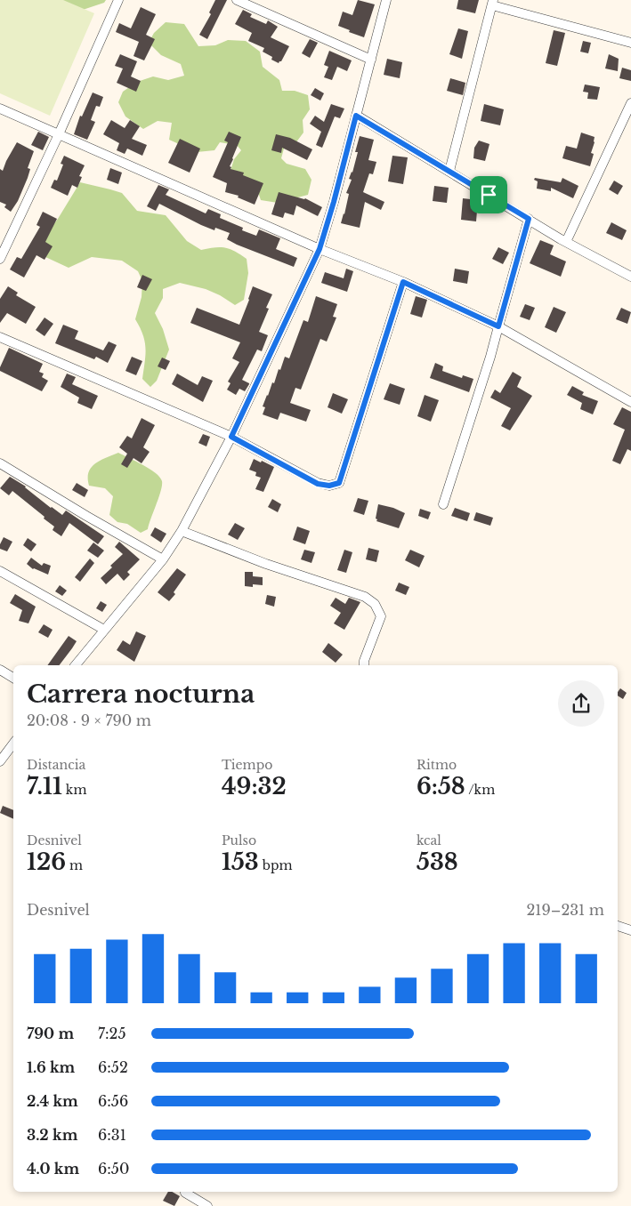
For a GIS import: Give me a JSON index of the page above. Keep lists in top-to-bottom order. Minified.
{"page":{"heading":["Carrera nocturna","20:08 · 9 × 790 m"],"stats":[["Distancia","7.11 km"],["Tiempo","49:32"],["Ritmo","6:58 /km"],["Desnivel","126 m"],["Pulso","153 bpm"],["kcal","538"]],"chart":["Desnivel","219–231 m"],"list":[{"name":"790 m","note":"7:25"},{"name":"1.6 km","note":"6:52"},{"name":"2.4 km","note":"6:56"},{"name":"3.2 km","note":"6:31"},{"name":"4.0 km","note":"6:50"}]}}
